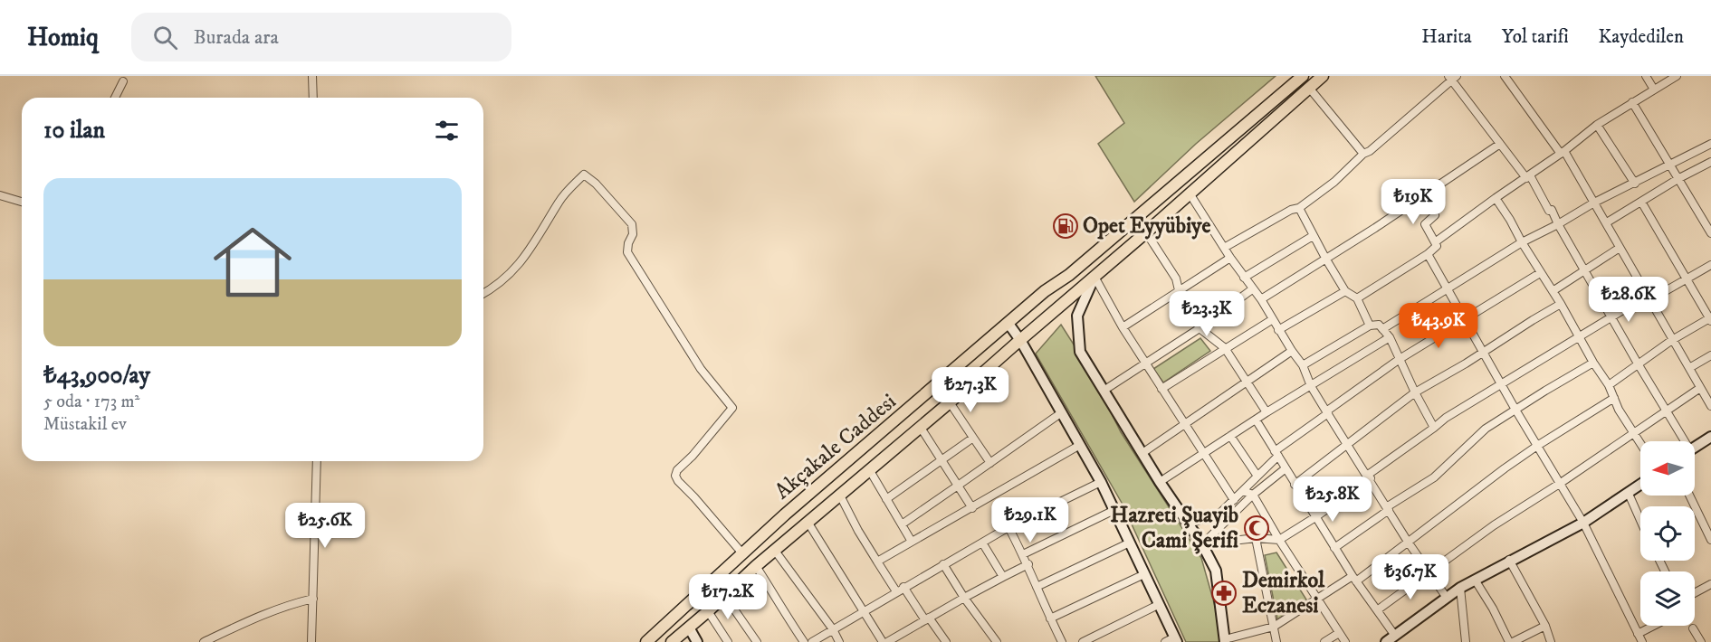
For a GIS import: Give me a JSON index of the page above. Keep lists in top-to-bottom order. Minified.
{"streets":{"main road":["Akçakale Caddesi"]},"places":{"fuel station":["Opet Eyyübiye"],"mosque":["Hazreti Şuayib Cami Şerifi"],"pharmacy":["Demirkol Eczanesi"]},"north":"left","page":{"header":"Homiq","search":"Burada ara","nav":["Harita","Yol tarifi","Kaydedilen"],"heading":"10 ilan","list":[{"name":"₺43,900/ay","note":"5 oda · 173 m² · Müstakil ev"}],"price":["₺19K","₺28.6K","₺23.3K","₺43.9K","₺27.3K","₺25.8K","₺29.1K","₺25.6K","₺36.7K","₺17.2K"]}}
